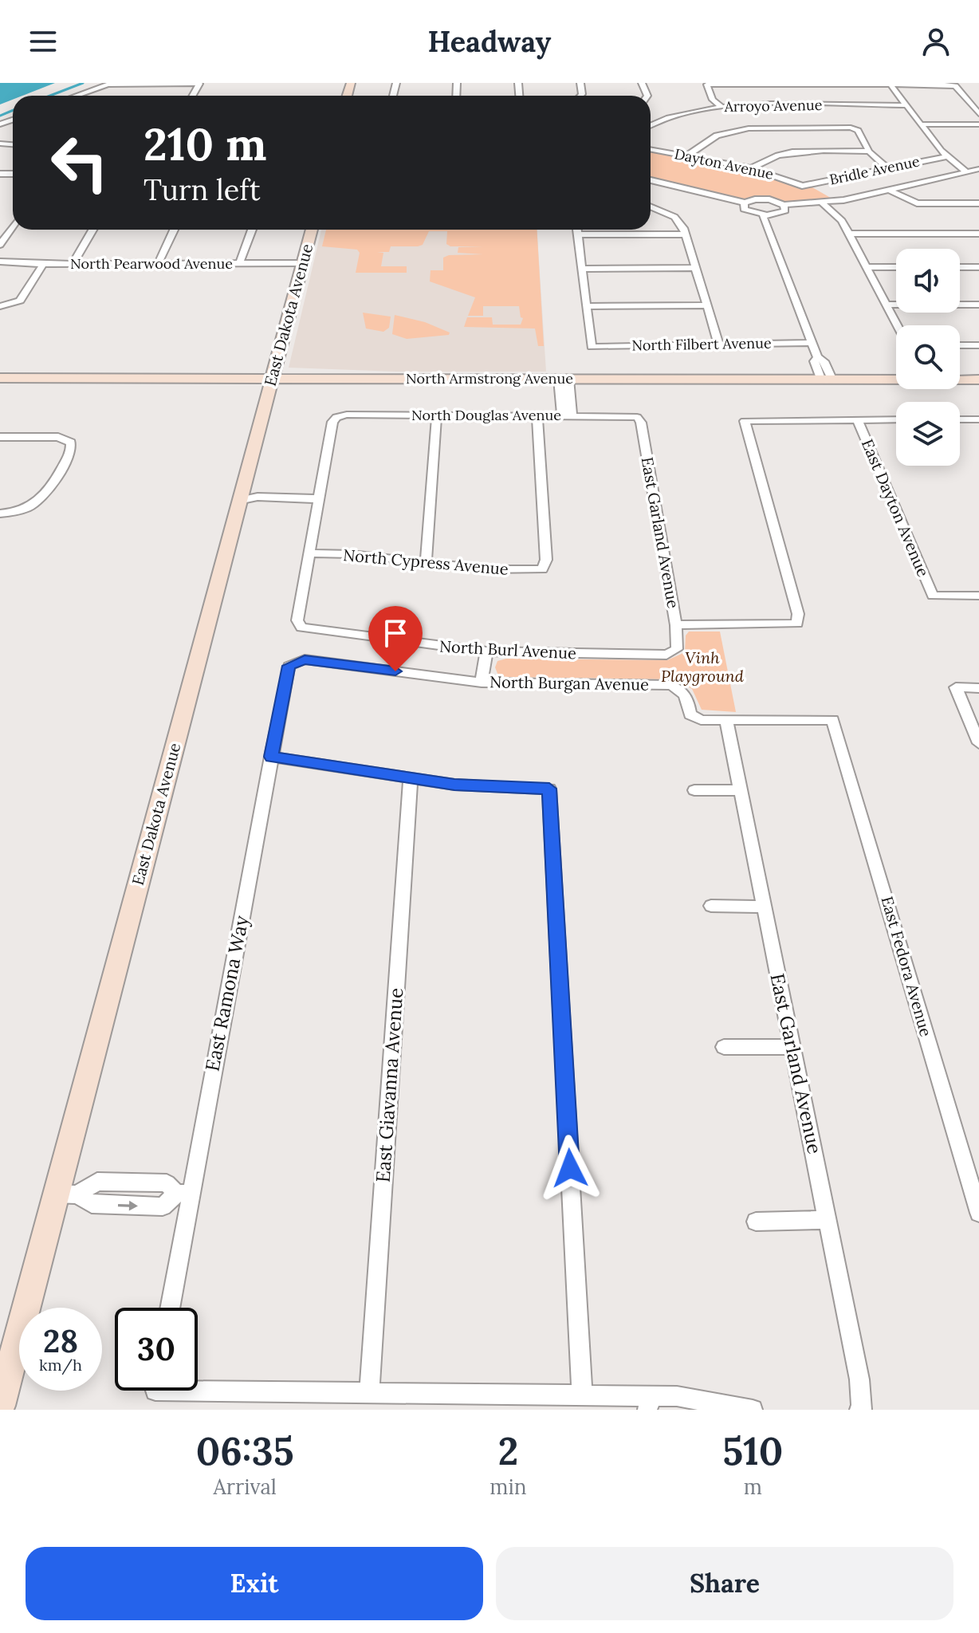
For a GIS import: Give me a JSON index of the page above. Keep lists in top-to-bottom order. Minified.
{"streets":{"street":["Arroyo Avenue","Dayton Avenue","Bridle Avenue","North Pearwood Avenue","East Dakota Avenue","North Filbert Avenue","North Armstrong Avenue","North Douglas Avenue","East Dayton Avenue","East Garland Avenue","North Cypress Avenue","North Burl Avenue","North Burgan Avenue","East Fedora Avenue","East Ramona Way","East Giavanna Avenue"]},"crossings":[["Dayton Avenue","Bridle Avenue"],["North Pearwood Avenue","East Dakota Avenue"],["East Dakota Avenue","North Armstrong Avenue"],["North Douglas Avenue","East Garland Avenue"],["North Douglas Avenue","North Cypress Avenue"],["East Garland Avenue","North Burl Avenue"],["East Garland Avenue","North Burgan Avenue"],["North Cypress Avenue","North Burl Avenue"],["North Burgan Avenue","East Fedora Avenue"],["North Burgan Avenue","East Ramona Way"]],"parks":["Vinh Playground"],"page":{"header":"Headway","turn":["210 m","Turn left"],"speed":"28 km/h","limit":"30","eta":["06:35","Arrival","2","min","510","m"],"buttons":["Exit","Share"]}}
